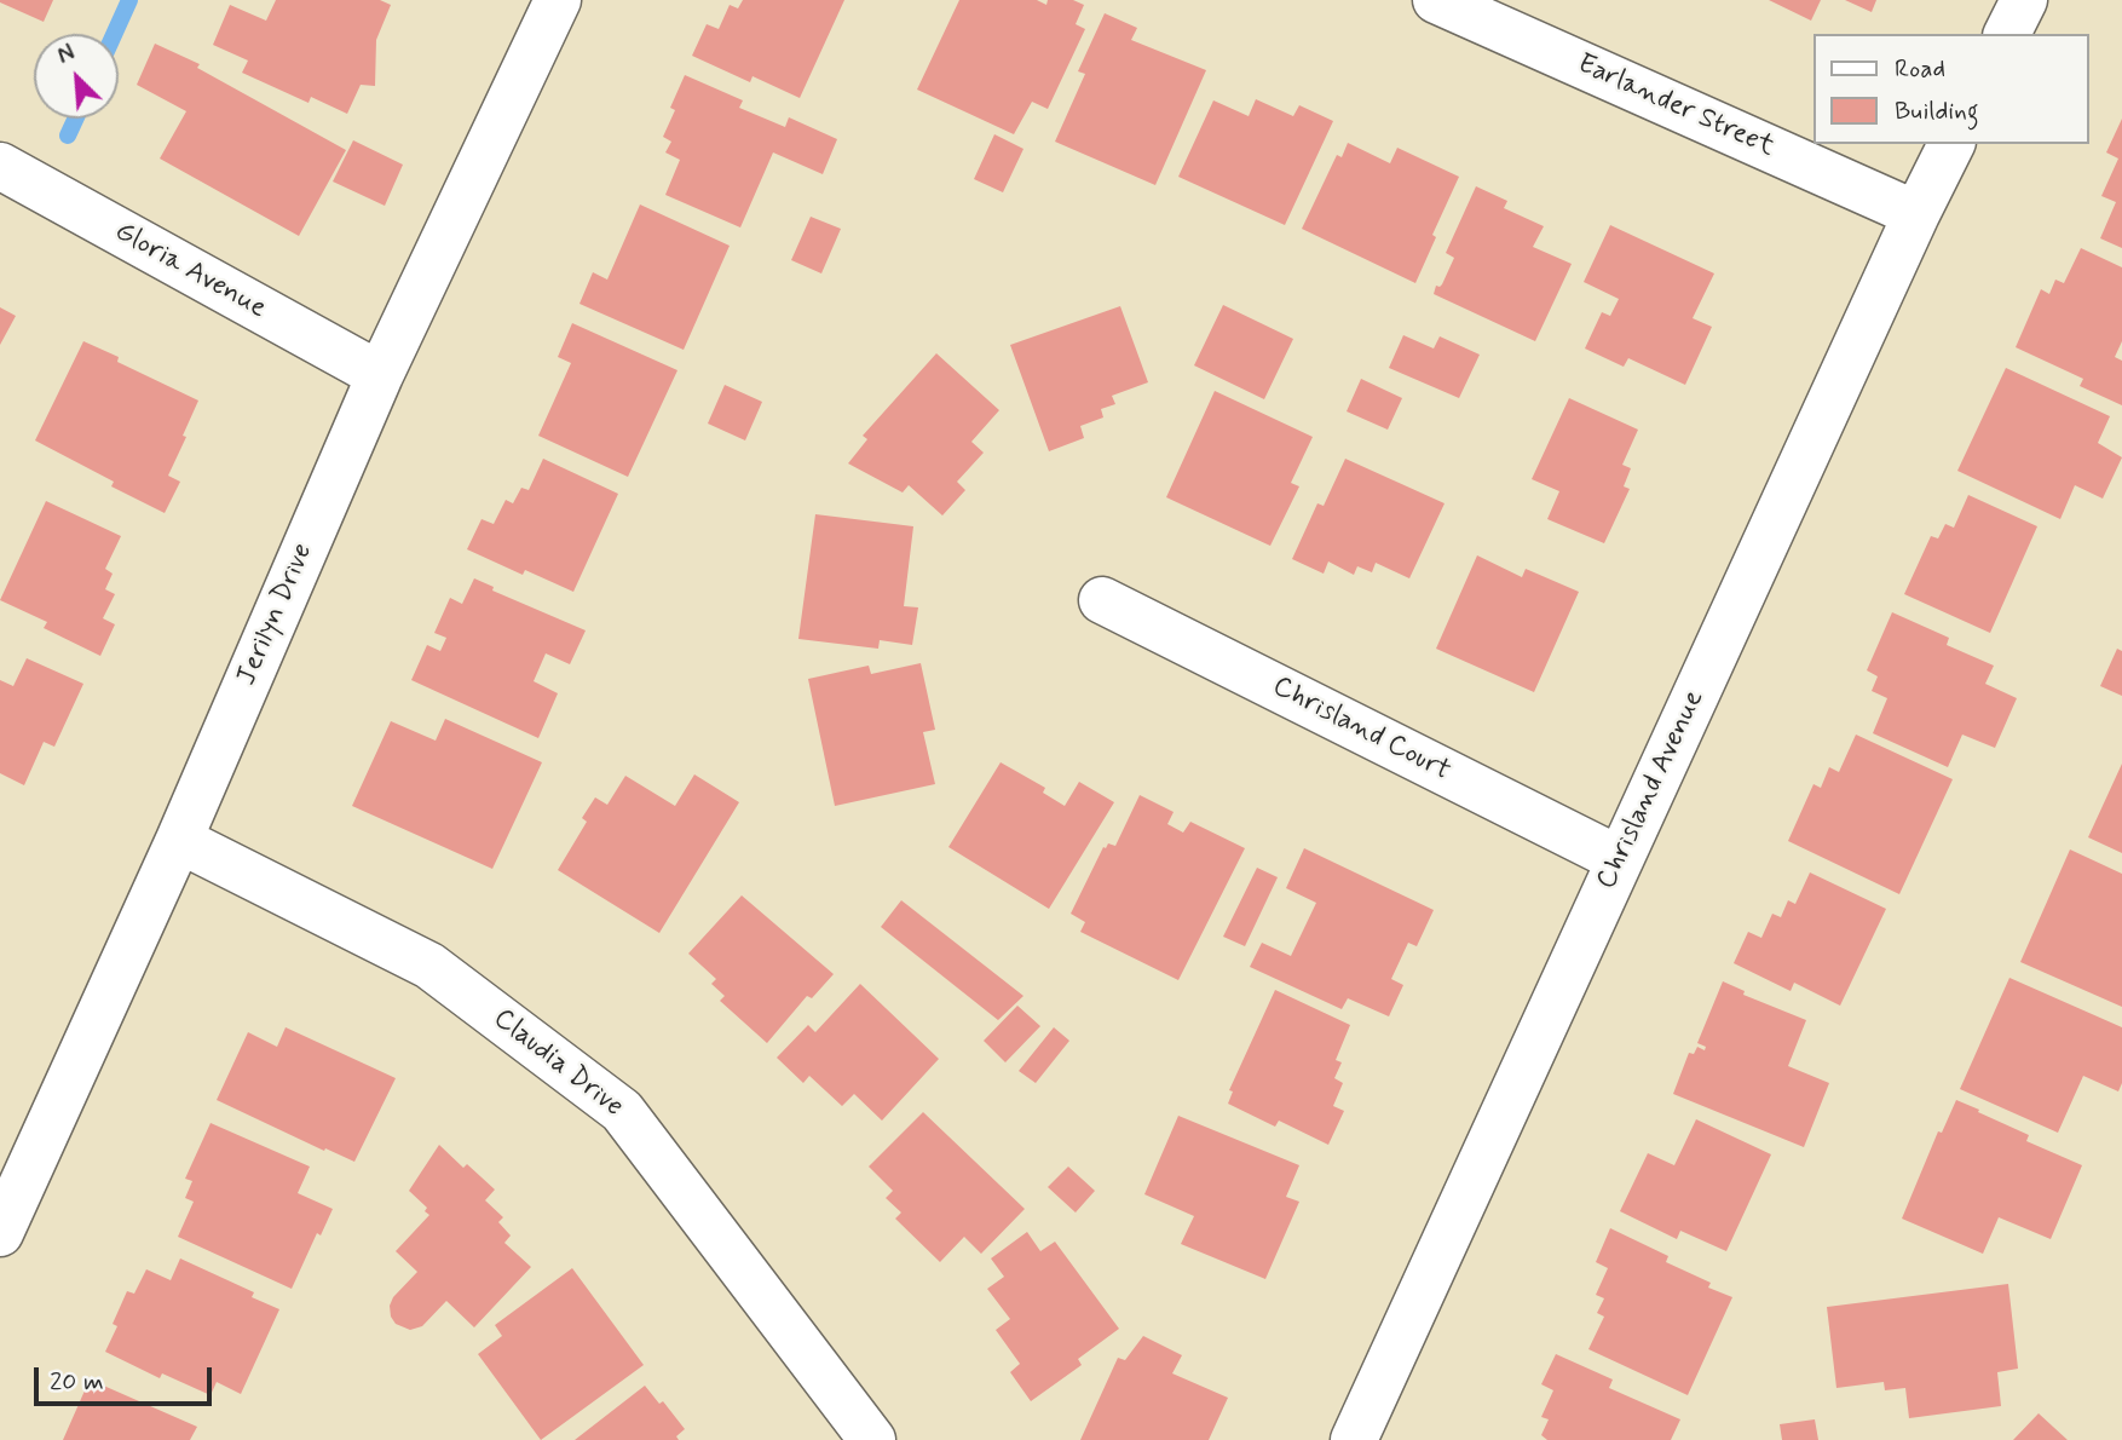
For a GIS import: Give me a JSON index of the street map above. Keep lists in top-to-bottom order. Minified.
{"streets":{"street":["Earlander Street","Gloria Avenue","Jerilyn Drive","Chrisland Court","Chrisland Avenue","Claudia Drive"]},"crossings":[["Earlander Street","Chrisland Avenue"],["Gloria Avenue","Jerilyn Drive"],["Jerilyn Drive","Claudia Drive"],["Chrisland Court","Chrisland Avenue"]],"legend":["Road","Building"],"scale_bar":"20 m","north":"top left"}
